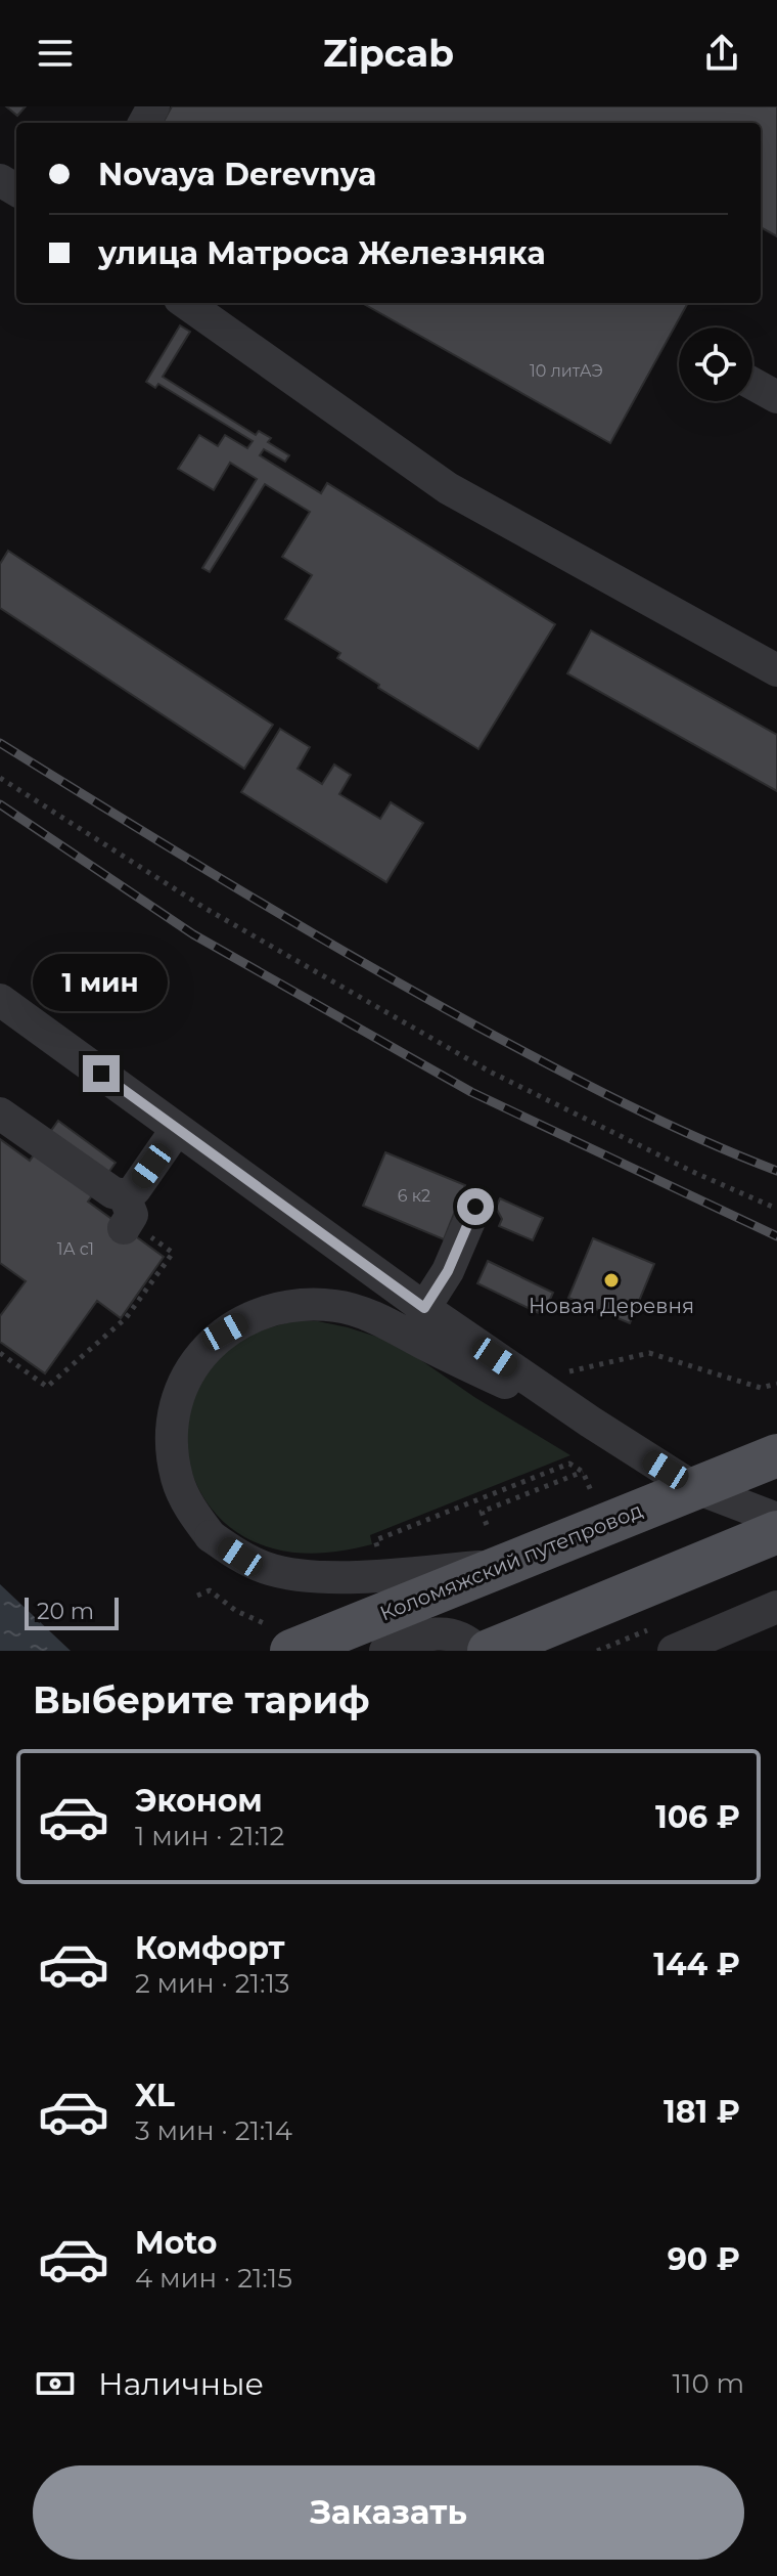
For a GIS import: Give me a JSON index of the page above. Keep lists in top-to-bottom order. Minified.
{"streets":{"main road":["Коломяжский путепровод"]},"places":["Новая Деревня"],"house_numbers":["10 литАЭ","6 к2","1А с1"],"scale_bar":"20 m","page":{"header":"Zipcab","banner":["Novaya Derevnya","улица Матроса Железняка"],"bubble":"1 мин","scale":"20 m","heading":"Выберите тариф","list":[{"name":"Эконом","note":"1 мин · 21:12","value":"106 ₽"},{"name":"Комфорт","note":"2 мин · 21:13","value":"144 ₽"},{"name":"XL","note":"3 мин · 21:14","value":"181 ₽"},{"name":"Moto","note":"4 мин · 21:15","value":"90 ₽"}],"pay":["Наличные","110 m"],"buttons":"Заказать"}}
